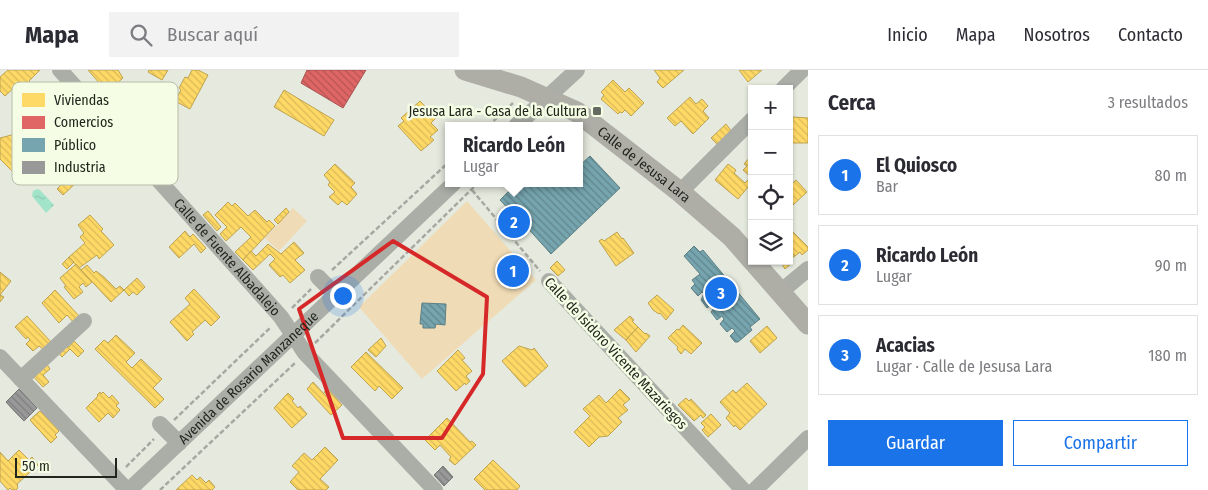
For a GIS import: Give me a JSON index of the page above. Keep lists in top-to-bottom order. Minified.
{"streets":{"main road":["Calle de Jesusa Lara"],"street":["Calle de Fuente Albadalejo","Calle de Isidoro Vicente Mazariegos","Avenida de Rosario Manzaneque"]},"crossings":[["Calle de Fuente Albadalejo","Avenida de Rosario Manzaneque"]],"places":{"transit":["Jesusa Lara - Casa de la Cultura"]},"legend":["Viviendas","Comercios","Público","Industria"],"scale_bar":"50 m","page":{"header":"Mapa","search":"Buscar aquí","nav":["Inicio","Mapa","Nosotros","Contacto"],"heading":["Cerca","3 resultados"],"map_buttons":["+","−"],"popup":["Ricardo León","Lugar"],"list":[{"mark":"1","name":"El Quiosco","note":"Bar","value":"80 m"},{"mark":"2","name":"Ricardo León","note":"Lugar","value":"90 m"},{"mark":"3","name":"Acacias","note":"Lugar · Calle de Jesusa Lara","value":"180 m"}],"pins":["2","1","3"],"buttons":["Guardar","Compartir"],"scale":"50 m"}}
